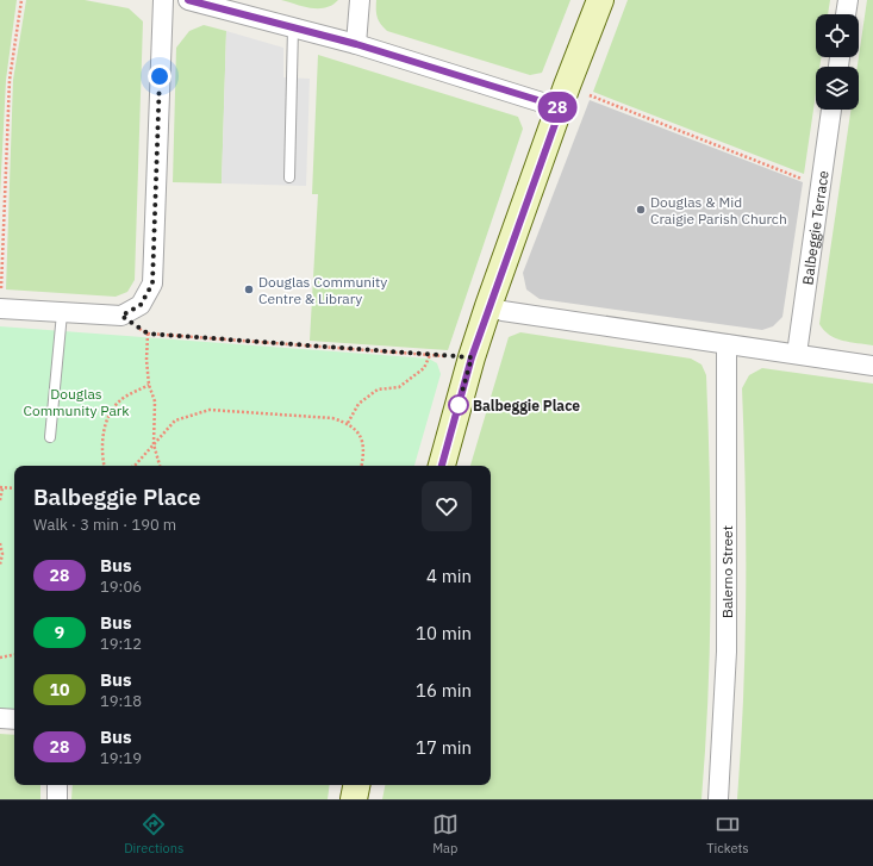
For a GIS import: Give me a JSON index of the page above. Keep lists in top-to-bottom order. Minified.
{"streets":{"street":["Balbeggie Terrace","Balerno Street"]},"parks":["Douglas Community Park"],"places":["Douglas & Mid Craigie Parish Church","Douglas Community Centre & Library","Balbeggie Place"],"lines":["bus line 28"],"page":{"on_map":"28","heading":["Balbeggie Place","Walk · 3 min · 190 m"],"list":[{"mark":"28","name":"Bus","note":"19:06","value":"4 min"},{"mark":"9","name":"Bus","note":"19:12","value":"10 min"},{"mark":"10","name":"Bus","note":"19:18","value":"16 min"},{"mark":"28","name":"Bus","note":"19:19","value":"17 min"}],"tabs":["Directions","Map","Tickets"]}}
